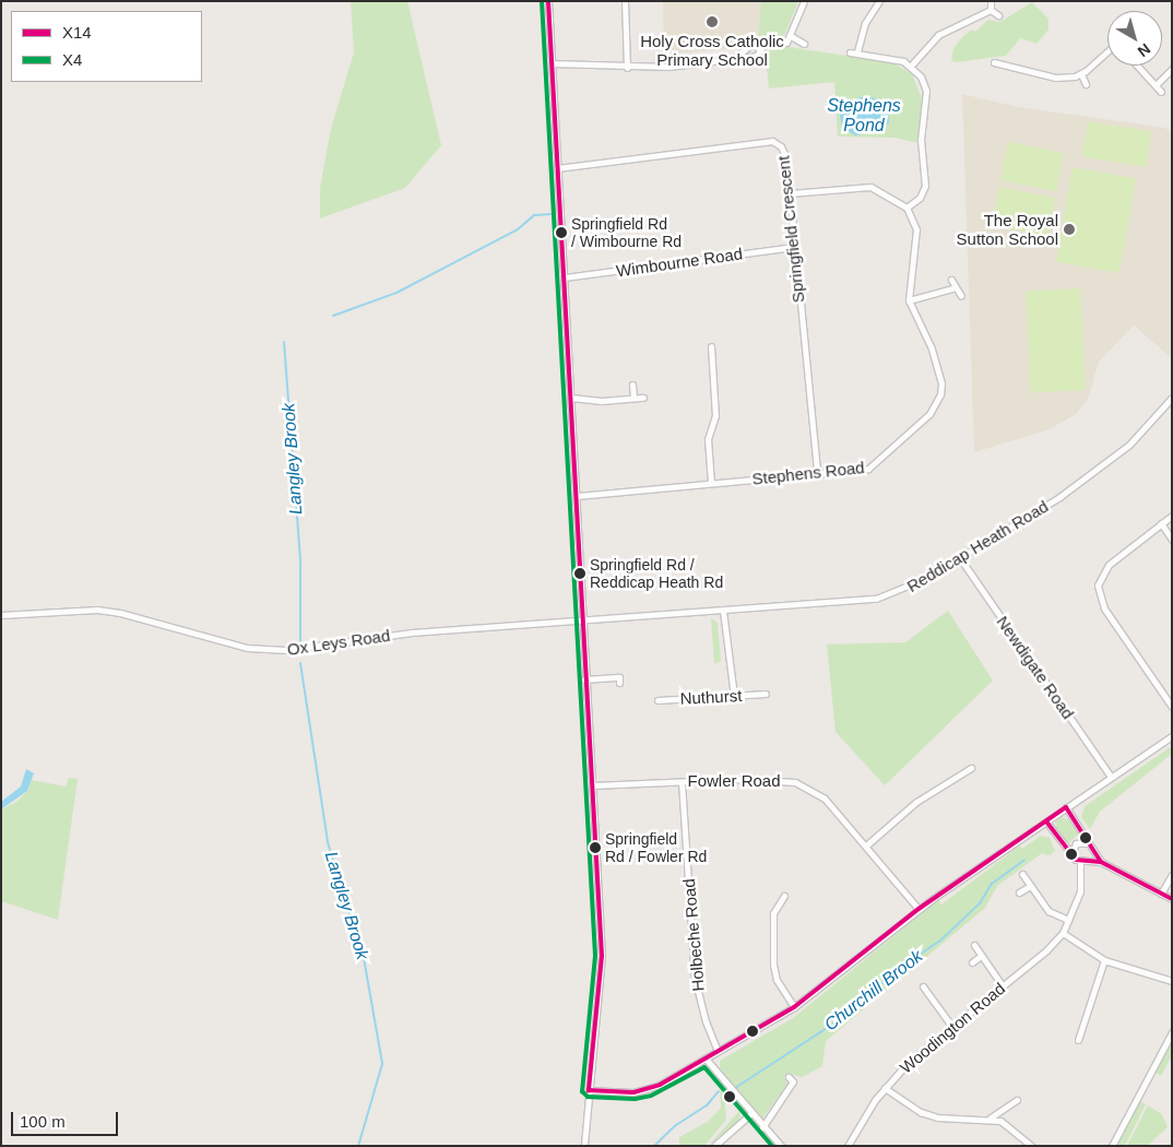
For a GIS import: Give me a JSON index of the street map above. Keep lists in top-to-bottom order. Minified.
{"streets":{"street":["Springfield Crescent","Wimbourne Road","Stephens Road","Reddicap Heath Road","Ox Leys Road","Newdigate Road","Nuthurst","Fowler Road","Holbeche Road","Woodington Road"]},"crossings":[["Springfield Crescent","Wimbourne Road"],["Springfield Crescent","Stephens Road"],["Reddicap Heath Road","Ox Leys Road"],["Reddicap Heath Road","Newdigate Road"],["Fowler Road","Holbeche Road"]],"water":["Stephens Pond","Langley Brook","Churchill Brook"],"places":["Holy Cross Catholic Primary School","The Royal Sutton School","Springfield Rd / Wimbourne Rd","Springfield Rd / Reddicap Heath Rd","Springfield Rd / Fowler Rd"],"lines":["transit line X14","transit line X4"],"legend":["X14","X4"],"scale_bar":"100 m","north":"bottom right"}
